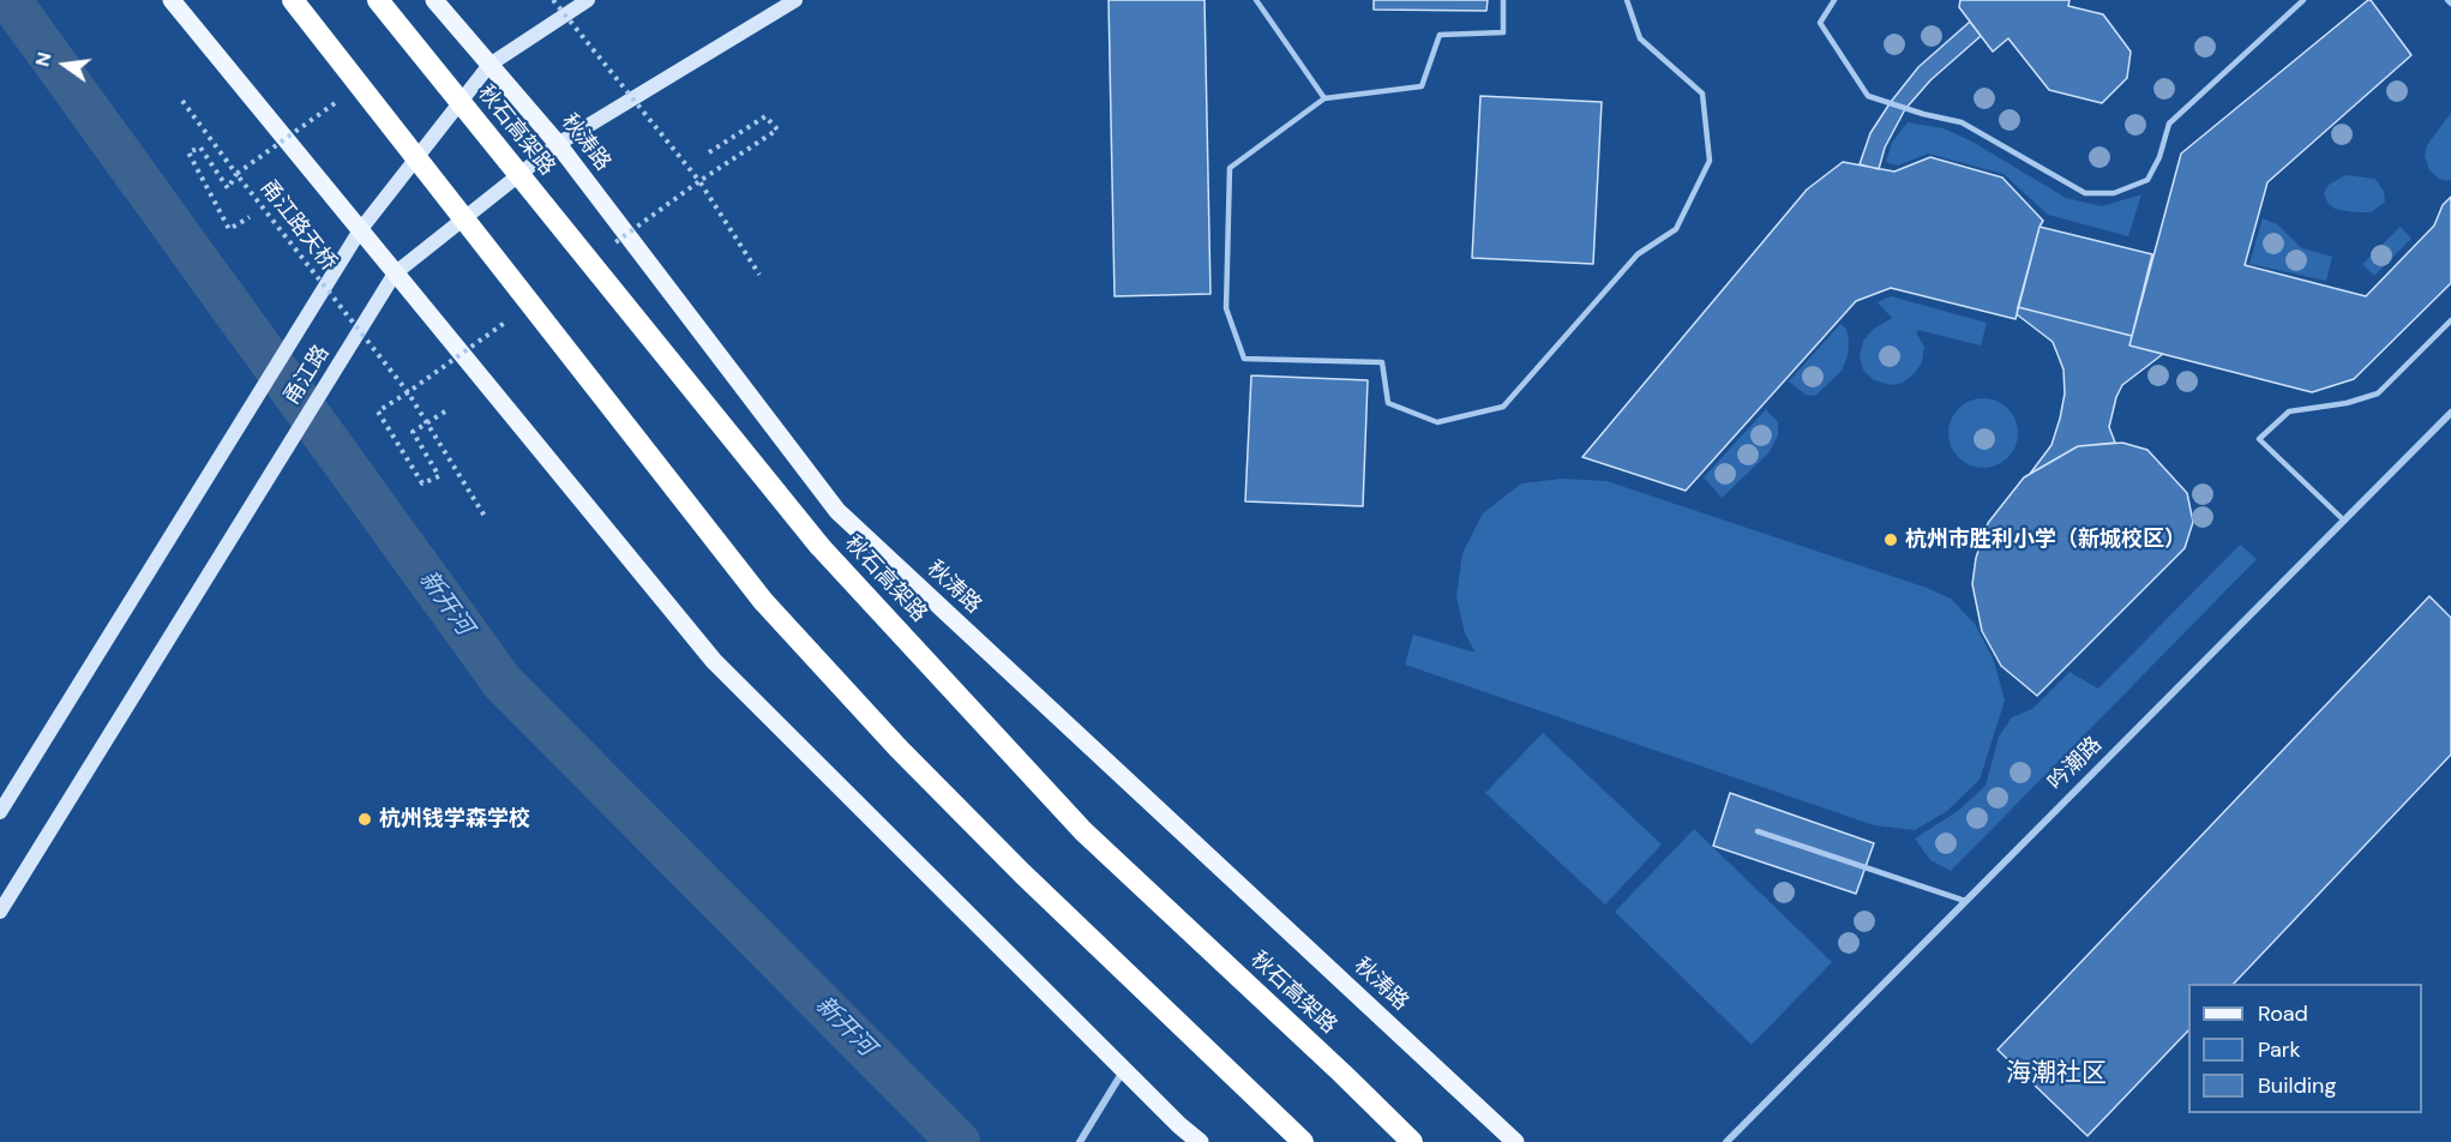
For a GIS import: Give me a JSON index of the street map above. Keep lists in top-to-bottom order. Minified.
{"streets":{"highway":["秋石高架路"],"main road":["秋涛路","甬江路"],"street":["吟潮路"],"path":["甬江路天桥"]},"crossings":[["秋涛路","甬江路"]],"districts":["海潮社区"],"water":["新开河"],"places":["杭州市胜利小学（新城校区）","杭州钱学森学校"],"legend":["Road","Park","Building"],"north":"left"}
